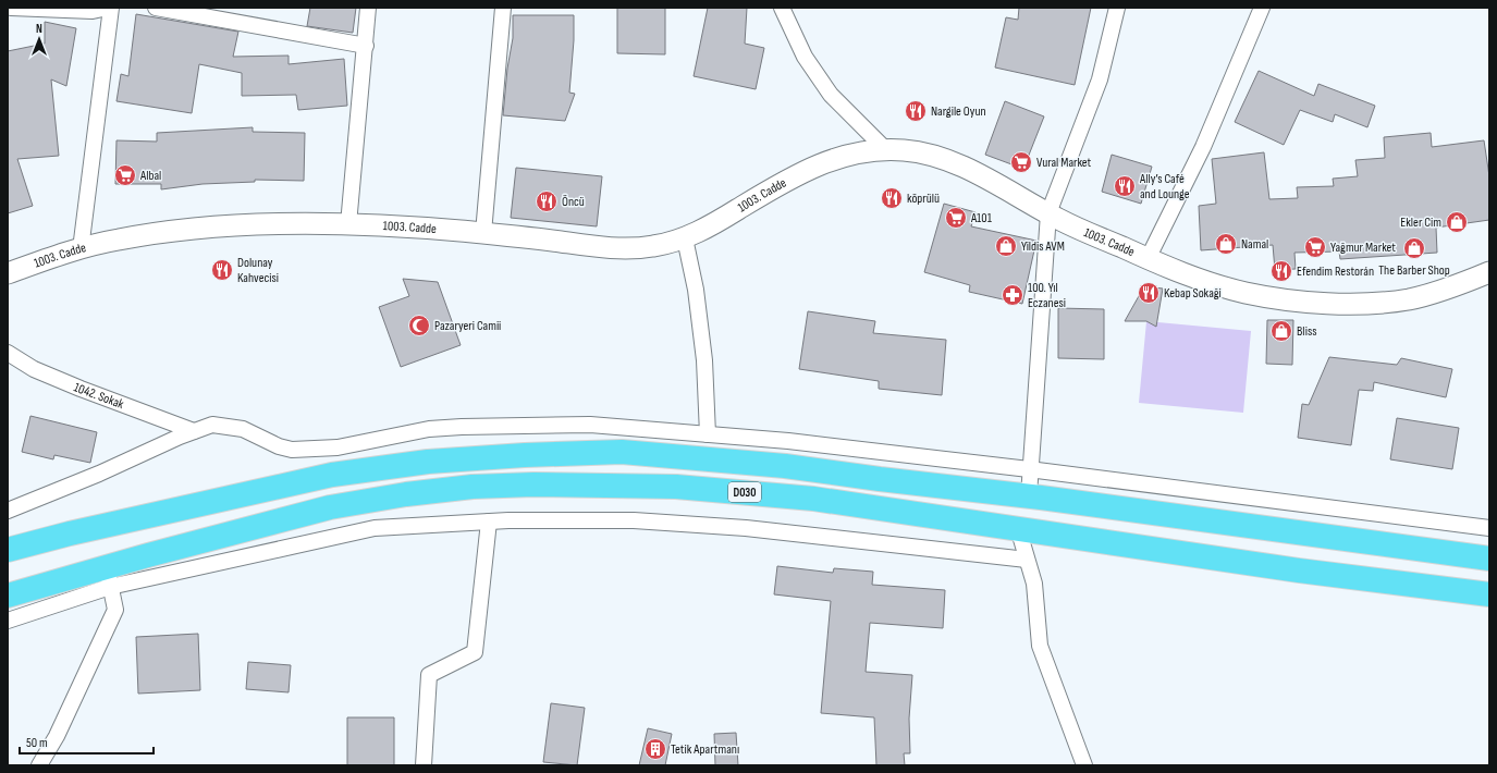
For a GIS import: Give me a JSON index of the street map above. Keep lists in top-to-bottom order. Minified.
{"streets":{"highway":["D030"],"main road":["1003. Cadde"],"street":["1042. Sokak"]},"places":{"restaurant":["Nargile Oyun","Ally’s Café and Lounge","köprülü","Öncü","Dolunay Kahvecisi","Efendim Restorán","Kebap Sokaği"],"supermarket":["Vural Market","Albal","A101","Yağmur Market"],"shop":["Ekler Cim","Namal","Yildis AVM","The Barber Shop","Bliss"],"pharmacy":["100. Yıl Eczanesi"],"mosque":["Pazaryeri Camii"],"building":["Tetik Apartmanı"]},"scale_bar":"50 m","north":"top"}
